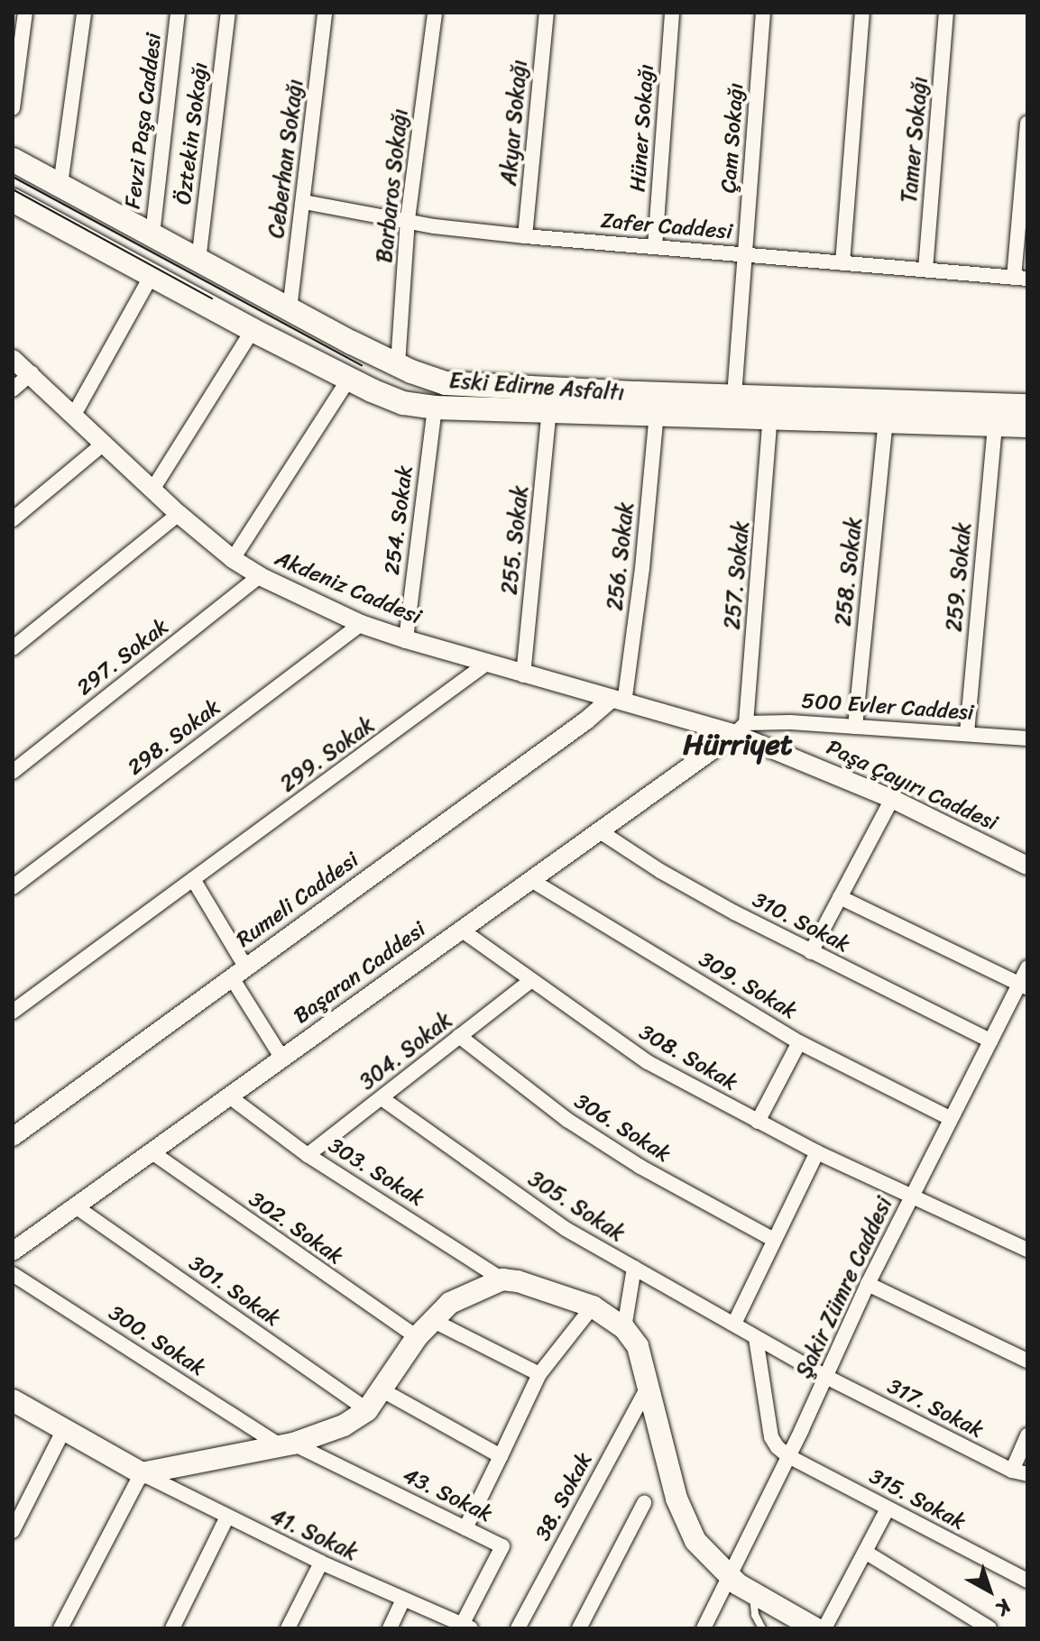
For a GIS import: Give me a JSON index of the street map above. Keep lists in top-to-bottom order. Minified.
{"streets":{"main road":["Eski Edirne Asfaltı"],"street":["Fevzi Paşa Caddesi","Akyar Sokağı","Hüner Sokağı","Öztekin Sokağı","Çam Sokağı","Tamer Sokağı","Ceberhan Sokağı","Barbaros Sokağı","Zafer Caddesi","254. Sokak","255. Sokak","256. Sokak","258. Sokak","257. Sokak","259. Sokak","Akdeniz Caddesi","297. Sokak","500 Evler Caddesi","298. Sokak","299. Sokak","Paşa Çayırı Caddesi","Rumeli Caddesi","310. Sokak","Başaran Caddesi","309. Sokak","304. Sokak","308. Sokak","306. Sokak","303. Sokak","305. Sokak","302. Sokak","Şakir Zümre Caddesi","301. Sokak","300. Sokak","317. Sokak","43. Sokak","38. Sokak","315. Sokak","41. Sokak"]},"crossings":[["Fevzi Paşa Caddesi","Eski Edirne Asfaltı"],["Akyar Sokağı","Zafer Caddesi"],["Hüner Sokağı","Zafer Caddesi"],["Öztekin Sokağı","Eski Edirne Asfaltı"],["Çam Sokağı","Zafer Caddesi"],["Çam Sokağı","Eski Edirne Asfaltı"],["Çam Sokağı","257. Sokak"],["Tamer Sokağı","Zafer Caddesi"],["Ceberhan Sokağı","Zafer Caddesi"],["Ceberhan Sokağı","Eski Edirne Asfaltı"],["Barbaros Sokağı","Zafer Caddesi"],["Barbaros Sokağı","Eski Edirne Asfaltı"],["Eski Edirne Asfaltı","254. Sokak"],["Eski Edirne Asfaltı","255. Sokak"],["Eski Edirne Asfaltı","256. Sokak"],["Eski Edirne Asfaltı","258. Sokak"],["Eski Edirne Asfaltı","257. Sokak"],["Eski Edirne Asfaltı","259. Sokak"],["254. Sokak","Akdeniz Caddesi"],["255. Sokak","Akdeniz Caddesi"],["256. Sokak","Akdeniz Caddesi"],["256. Sokak","Rumeli Caddesi"],["258. Sokak","500 Evler Caddesi"],["257. Sokak","Akdeniz Caddesi"],["257. Sokak","500 Evler Caddesi"],["257. Sokak","Paşa Çayırı Caddesi"],["257. Sokak","Başaran Caddesi"],["259. Sokak","500 Evler Caddesi"],["Akdeniz Caddesi","297. Sokak"],["Akdeniz Caddesi","500 Evler Caddesi"],["Akdeniz Caddesi","298. Sokak"],["Akdeniz Caddesi","299. Sokak"],["Akdeniz Caddesi","Paşa Çayırı Caddesi"],["Akdeniz Caddesi","Rumeli Caddesi"],["Akdeniz Caddesi","Başaran Caddesi"],["500 Evler Caddesi","Paşa Çayırı Caddesi"],["500 Evler Caddesi","Başaran Caddesi"],["Paşa Çayırı Caddesi","Başaran Caddesi"],["310. Sokak","Başaran Caddesi"],["310. Sokak","Şakir Zümre Caddesi"],["Başaran Caddesi","309. Sokak"],["Başaran Caddesi","308. Sokak"],["Başaran Caddesi","303. Sokak"],["Başaran Caddesi","302. Sokak"],["Başaran Caddesi","301. Sokak"],["309. Sokak","Şakir Zümre Caddesi"],["304. Sokak","308. Sokak"],["304. Sokak","306. Sokak"],["304. Sokak","303. Sokak"],["304. Sokak","305. Sokak"],["308. Sokak","Şakir Zümre Caddesi"],["305. Sokak","Şakir Zümre Caddesi"],["305. Sokak","317. Sokak"],["Şakir Zümre Caddesi","317. Sokak"],["Şakir Zümre Caddesi","315. Sokak"],["300. Sokak","43. Sokak"],["43. Sokak","41. Sokak"]],"districts":["Hürriyet"],"north":"bottom right"}
